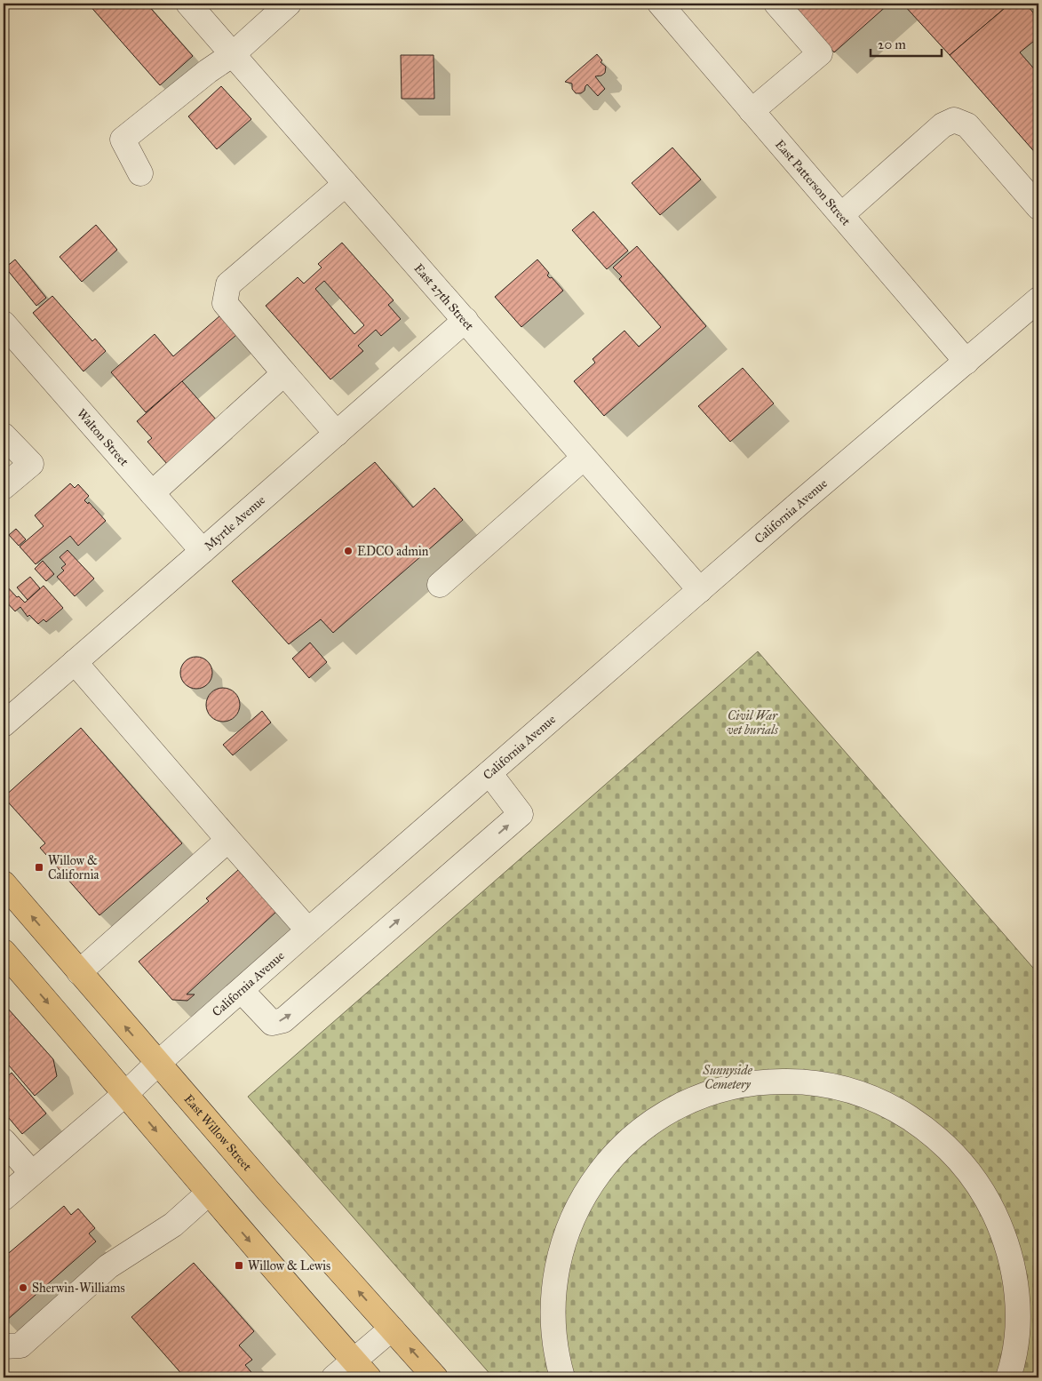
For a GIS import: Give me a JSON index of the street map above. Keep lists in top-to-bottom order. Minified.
{"streets":{"main road":["East Willow Street"],"street":["East Patterson Street","East 27th Street","Walton Street","California Avenue","Myrtle Avenue"]},"crossings":[["East Patterson Street","California Avenue"],["East 27th Street","California Avenue"],["East 27th Street","Myrtle Avenue"],["Walton Street","Myrtle Avenue"],["California Avenue","East Willow Street"]],"parks":["Civil War vet burials","Sunnyside Cemetery"],"places":{"other":["EDCO admin","Sherwin-Williams"],"transit":["Willow & California","Willow & Lewis"]},"scale_bar":"20 m"}
